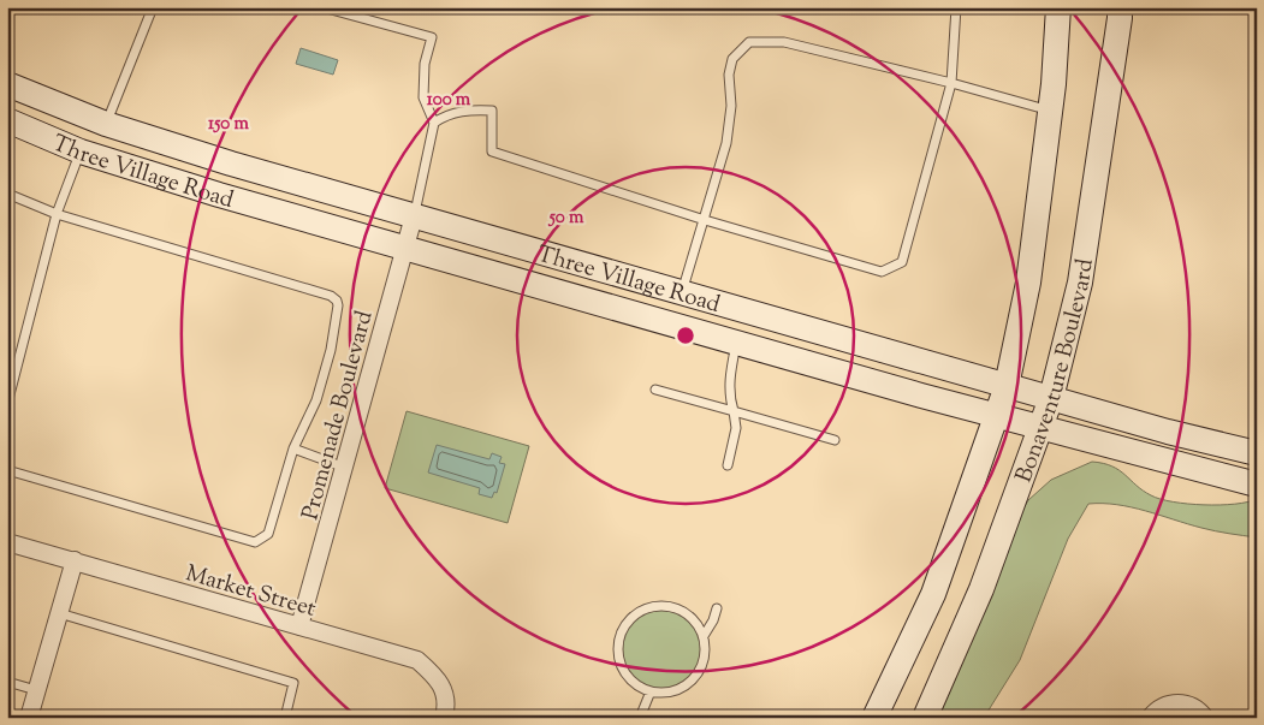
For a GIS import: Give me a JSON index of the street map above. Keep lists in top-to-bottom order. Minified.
{"streets":{"street":["Three Village Road","Bonaventure Boulevard","Promenade Boulevard","Market Street"]},"crossings":[["Three Village Road","Bonaventure Boulevard"],["Three Village Road","Promenade Boulevard"],["Promenade Boulevard","Market Street"]],"rings":["100 m","150 m","50 m"]}
